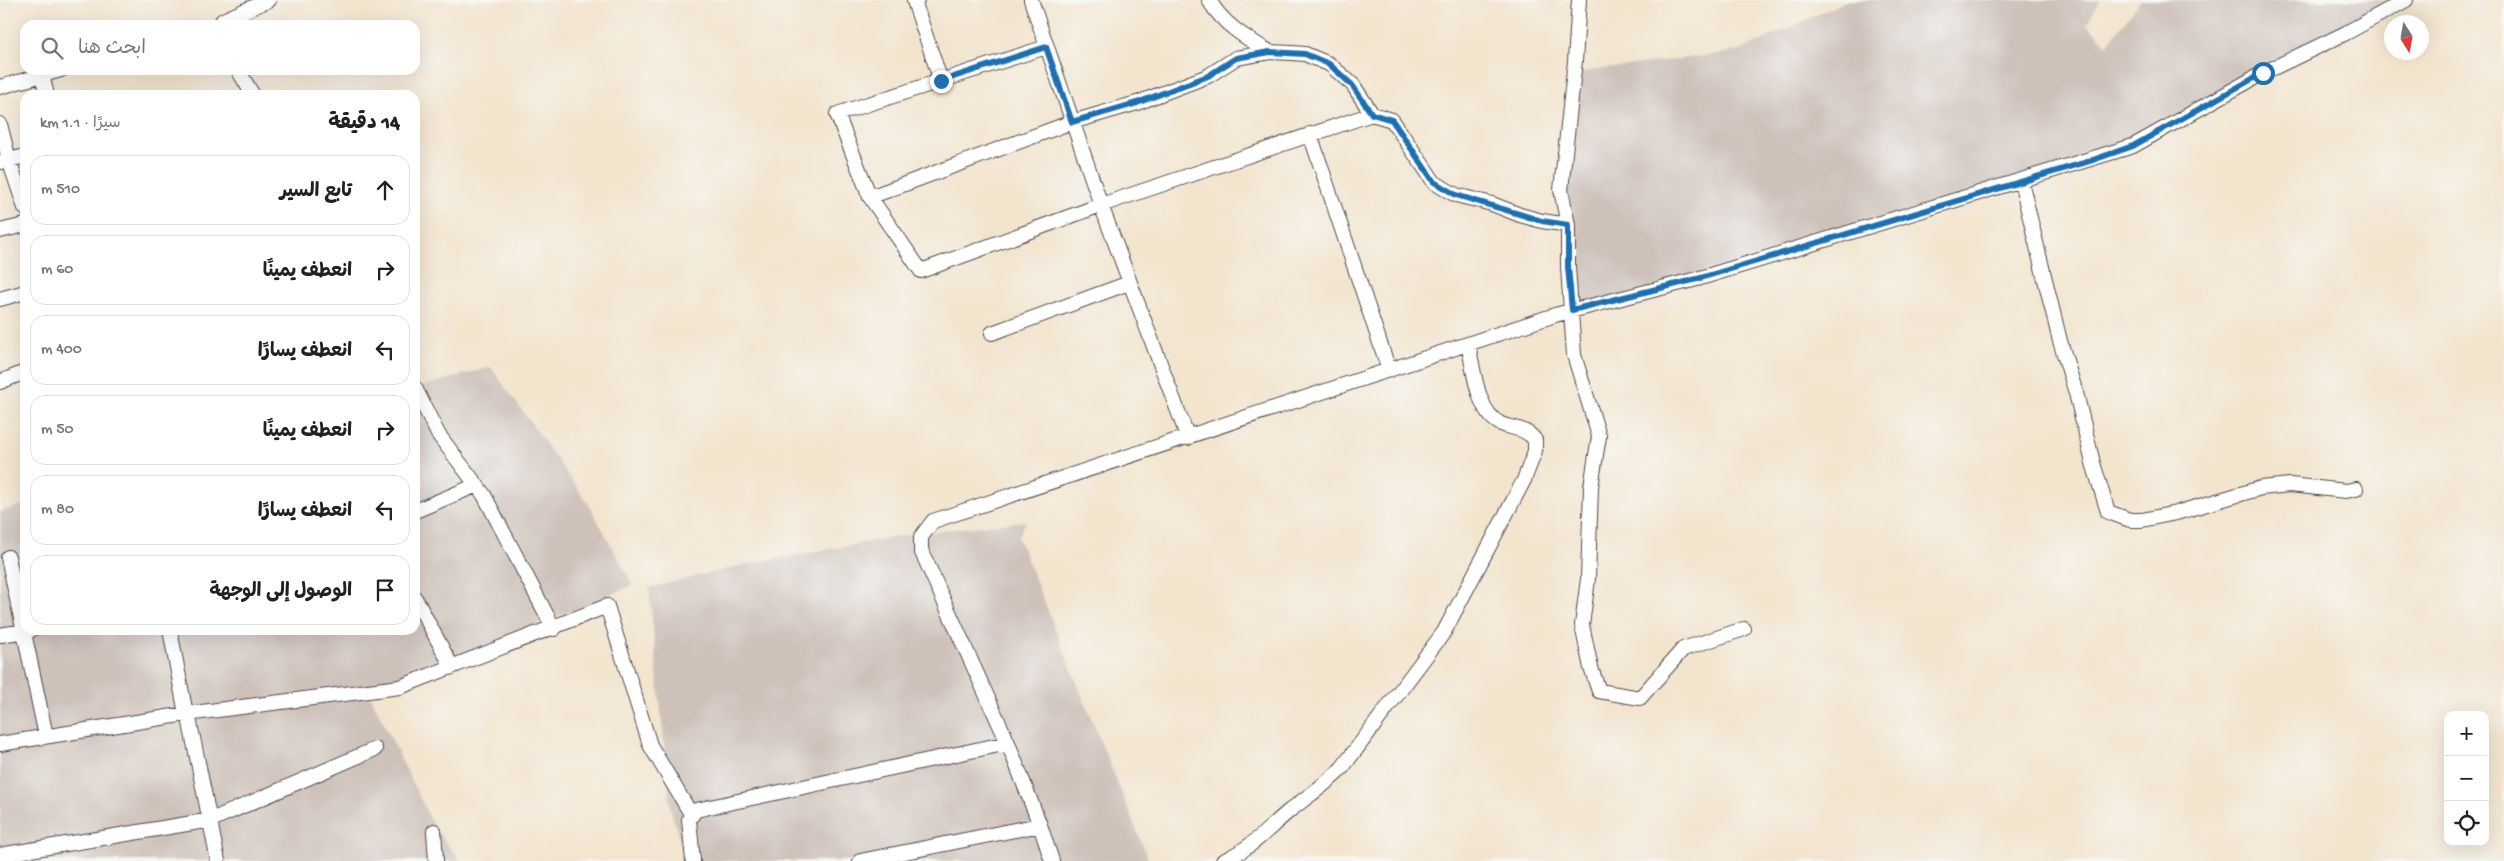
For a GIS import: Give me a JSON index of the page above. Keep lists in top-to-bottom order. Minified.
{"north":"bottom","page":{"search":"ابحث هنا","heading":["14 دقيقة","سيرًا · 1.1 km"],"list":[["تابع السير","510 m"],["انعطف يمينًا","60 m"],["انعطف يسارًا","400 m"],["انعطف يمينًا","50 m"],["انعطف يسارًا","80 m"],"الوصول إلى الوجهة"],"map_buttons":["+","−"]}}
